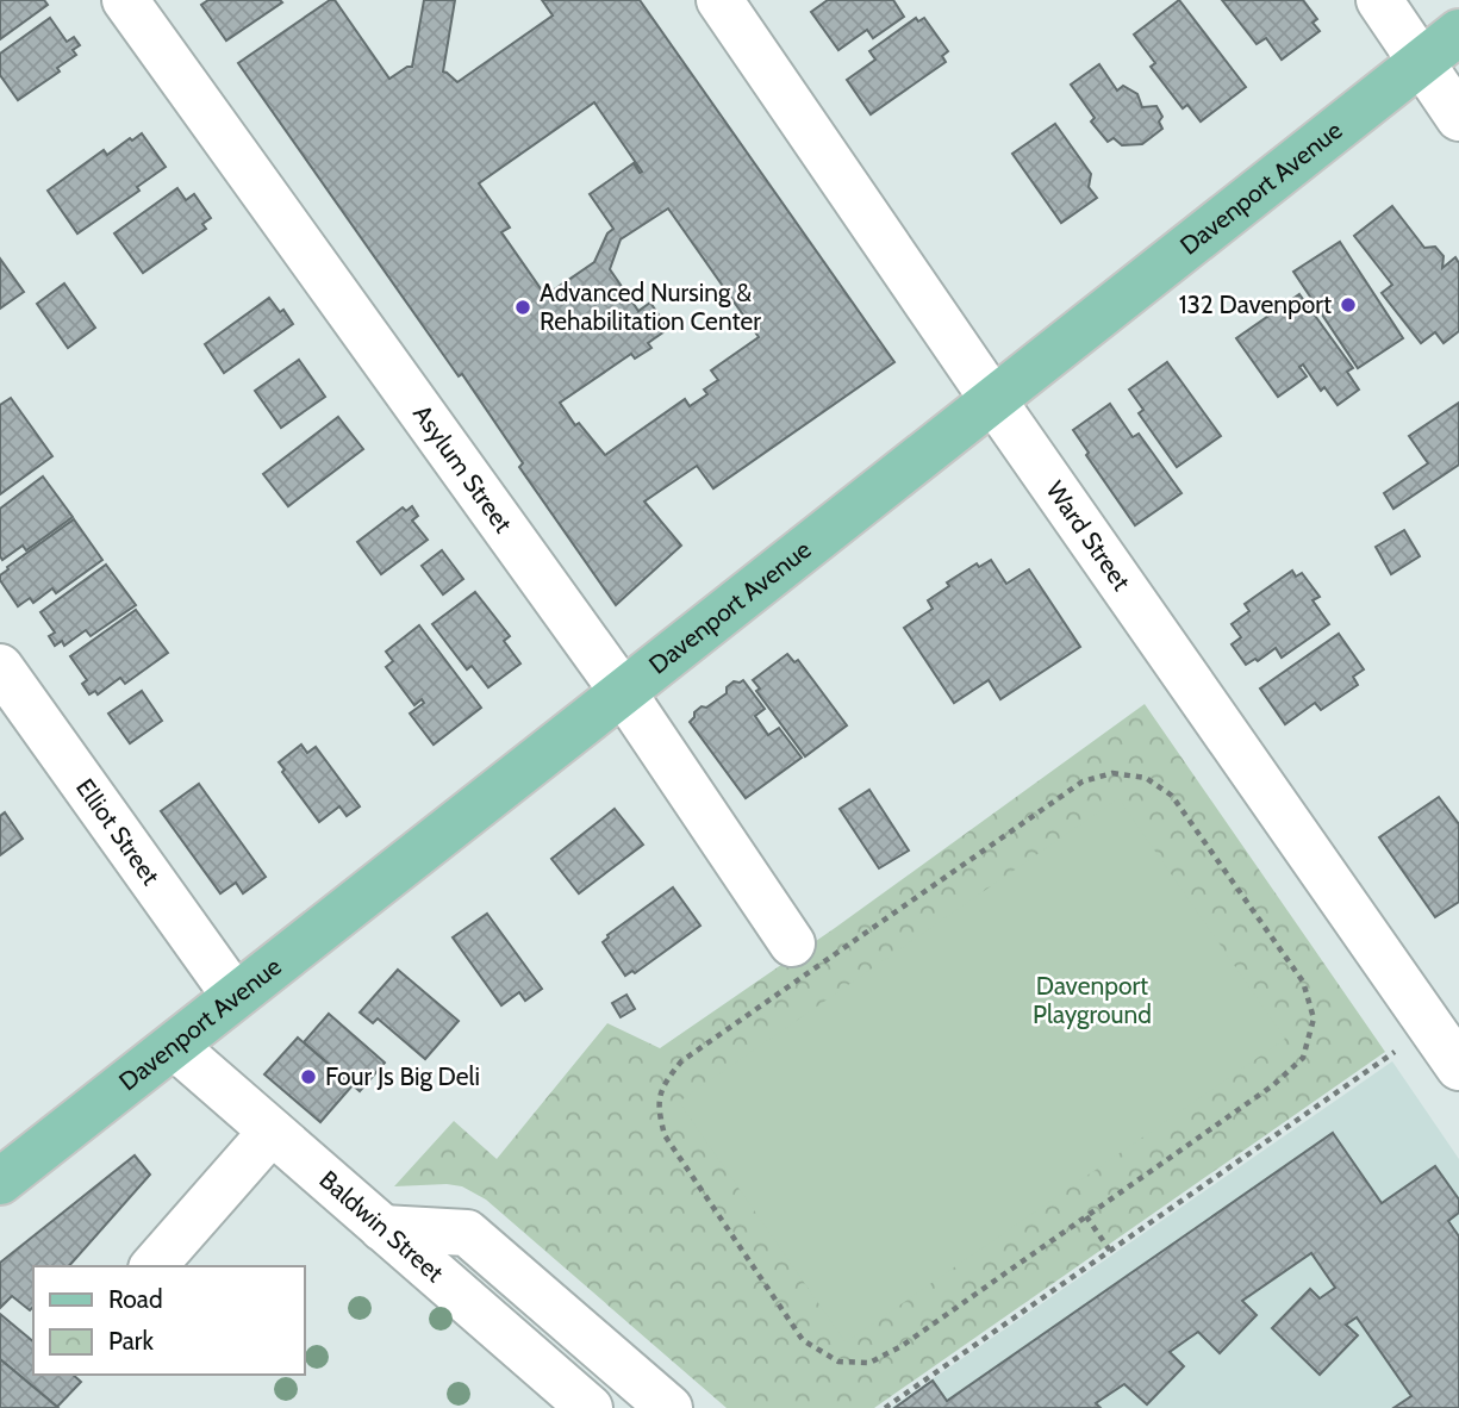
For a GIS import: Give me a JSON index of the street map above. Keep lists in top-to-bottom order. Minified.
{"streets":{"main road":["Davenport Avenue"],"street":["Asylum Street","Ward Street","Elliot Street","Baldwin Street"]},"crossings":[["Davenport Avenue","Asylum Street"],["Davenport Avenue","Ward Street"],["Davenport Avenue","Elliot Street"],["Davenport Avenue","Baldwin Street"]],"parks":["Davenport Playground"],"places":["132 Davenport","Advanced Nursing & Rehabilitation Center","Four Js Big Deli"],"legend":["Road","Park"]}
